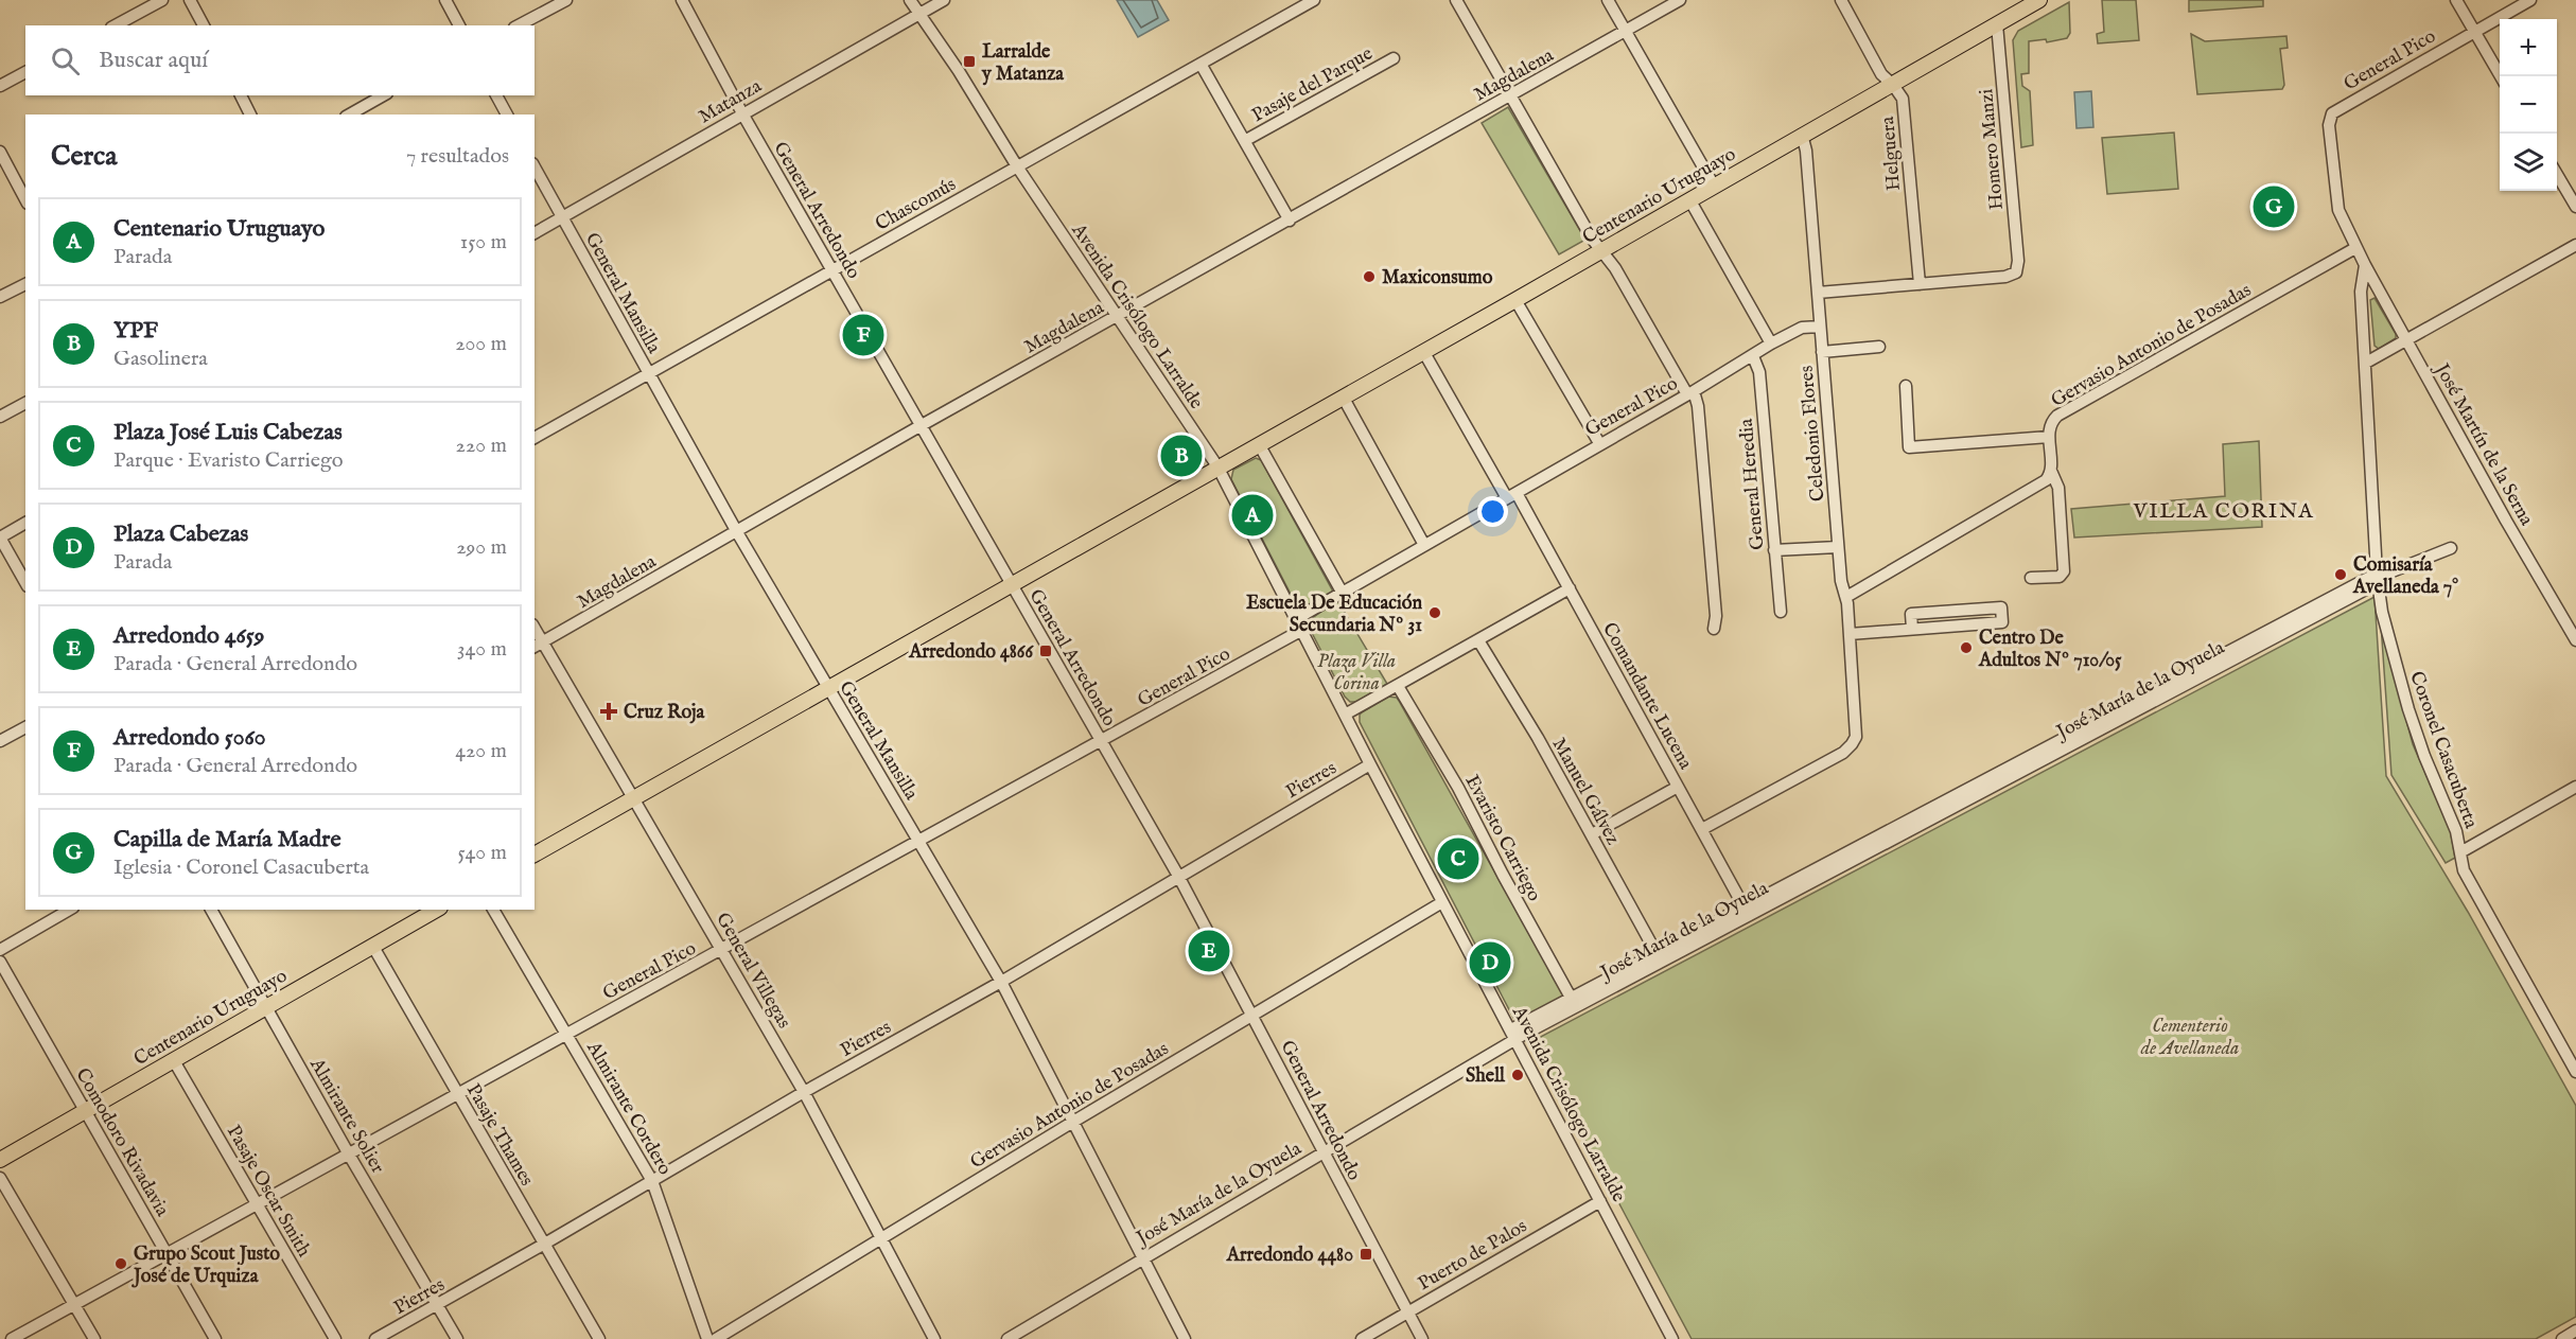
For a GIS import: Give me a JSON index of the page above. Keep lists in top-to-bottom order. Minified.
{"streets":{"main road":["Centenario Uruguayo"],"street":["General Pico","Magdalena","Pasaje del Parque","Matanza","Homero Manzi","Helguera","Chascomús","General Arredondo","General Mansilla","Avenida Crisólogo Larralde","Gervasio Antonio de Posadas","Celedonio Flores","José Martín de la Serna","General Heredia","José María de la Oyuela","Comandante Lucena","Coronel Casacuberta","Pierres","Manuel Gálvez","Evaristo Carriego","General Villegas","Almirante Cordero","Almirante Solier","Pasaje Thames","Comodoro Rivadavia","Pasaje Oscar Smith","Puerto de Palos"]},"crossings":[["General Pico","General Arredondo"],["General Pico","General Mansilla"],["General Pico","Avenida Crisólogo Larralde"],["General Pico","Gervasio Antonio de Posadas"],["General Pico","Celedonio Flores"],["General Pico","General Heredia"],["General Pico","Comandante Lucena"],["General Pico","General Villegas"],["General Pico","Almirante Cordero"],["General Pico","Almirante Solier"],["General Pico","Pasaje Thames"],["General Pico","Comodoro Rivadavia"],["General Pico","Pasaje Oscar Smith"],["Magdalena","General Arredondo"],["Magdalena","General Mansilla"],["Magdalena","Avenida Crisólogo Larralde"],["Magdalena","General Villegas"],["Matanza","General Arredondo"],["Matanza","General Mansilla"],["Matanza","Avenida Crisólogo Larralde"],["Homero Manzi","Helguera"],["Homero Manzi","Centenario Uruguayo"],["Helguera","Centenario Uruguayo"],["Centenario Uruguayo","General Arredondo"],["Centenario Uruguayo","General Mansilla"],["Centenario Uruguayo","Avenida Crisólogo Larralde"],["Centenario Uruguayo","Celedonio Flores"],["Centenario Uruguayo","Comandante Lucena"],["Centenario Uruguayo","General Villegas"],["Centenario Uruguayo","Almirante Solier"],["Centenario Uruguayo","Pasaje Thames"],["Centenario Uruguayo","Comodoro Rivadavia"],["Centenario Uruguayo","Pasaje Oscar Smith"],["Chascomús","General Arredondo"],["Chascomús","General Mansilla"],["Chascomús","Avenida Crisólogo Larralde"],["General Arredondo","Gervasio Antonio de Posadas"],["General Arredondo","José María de la Oyuela"],["General Arredondo","Pierres"],["General Arredondo","Puerto de Palos"],["General Mansilla","Gervasio Antonio de Posadas"],["General Mansilla","José María de la Oyuela"],["General Mansilla","Pierres"],["Avenida Crisólogo Larralde","Gervasio Antonio de Posadas"],["Avenida Crisólogo Larralde","José María de la Oyuela"],["Avenida Crisólogo Larralde","Pierres"],["Avenida Crisólogo Larralde","Puerto de Palos"],["Gervasio Antonio de Posadas","General Villegas"],["Celedonio Flores","Comandante Lucena"],["José Martín de la Serna","Coronel Casacuberta"],["José María de la Oyuela","Comandante Lucena"],["José María de la Oyuela","Coronel Casacuberta"],["José María de la Oyuela","Manuel Gálvez"],["José María de la Oyuela","Evaristo Carriego"],["Pierres","General Villegas"],["Pierres","Almirante Cordero"],["Pierres","Almirante Solier"],["Pierres","Pasaje Thames"]],"districts":["VILLA CORINA"],"parks":["Plaza Villa Corina","Cementerio de Avellaneda"],"places":{"transit":["Larralde y Matanza","Arredondo 4866","Arredondo 4480"],"other":["Maxiconsumo","Comisaría Avellaneda 7°","Escuela De Educación Secundaria Nº 31","Centro De Adultos Nº 710/05","Shell","Grupo Scout Justo José de Urquiza"],"health":["Cruz Roja"]},"page":{"map_buttons":["+","−"],"search":"Buscar aquí","heading":["Cerca","7 resultados"],"pins":["G","F","B","A","C","E","D"],"list":[{"mark":"A","name":"Centenario Uruguayo","note":"Parada","value":"150 m"},{"mark":"B","name":"YPF","note":"Gasolinera","value":"200 m"},{"mark":"C","name":"Plaza José Luis Cabezas","note":"Parque · Evaristo Carriego","value":"220 m"},{"mark":"D","name":"Plaza Cabezas","note":"Parada","value":"290 m"},{"mark":"E","name":"Arredondo 4659","note":"Parada · General Arredondo","value":"340 m"},{"mark":"F","name":"Arredondo 5060","note":"Parada · General Arredondo","value":"420 m"},{"mark":"G","name":"Capilla de María Madre","note":"Iglesia · Coronel Casacuberta","value":"540 m"}]}}
